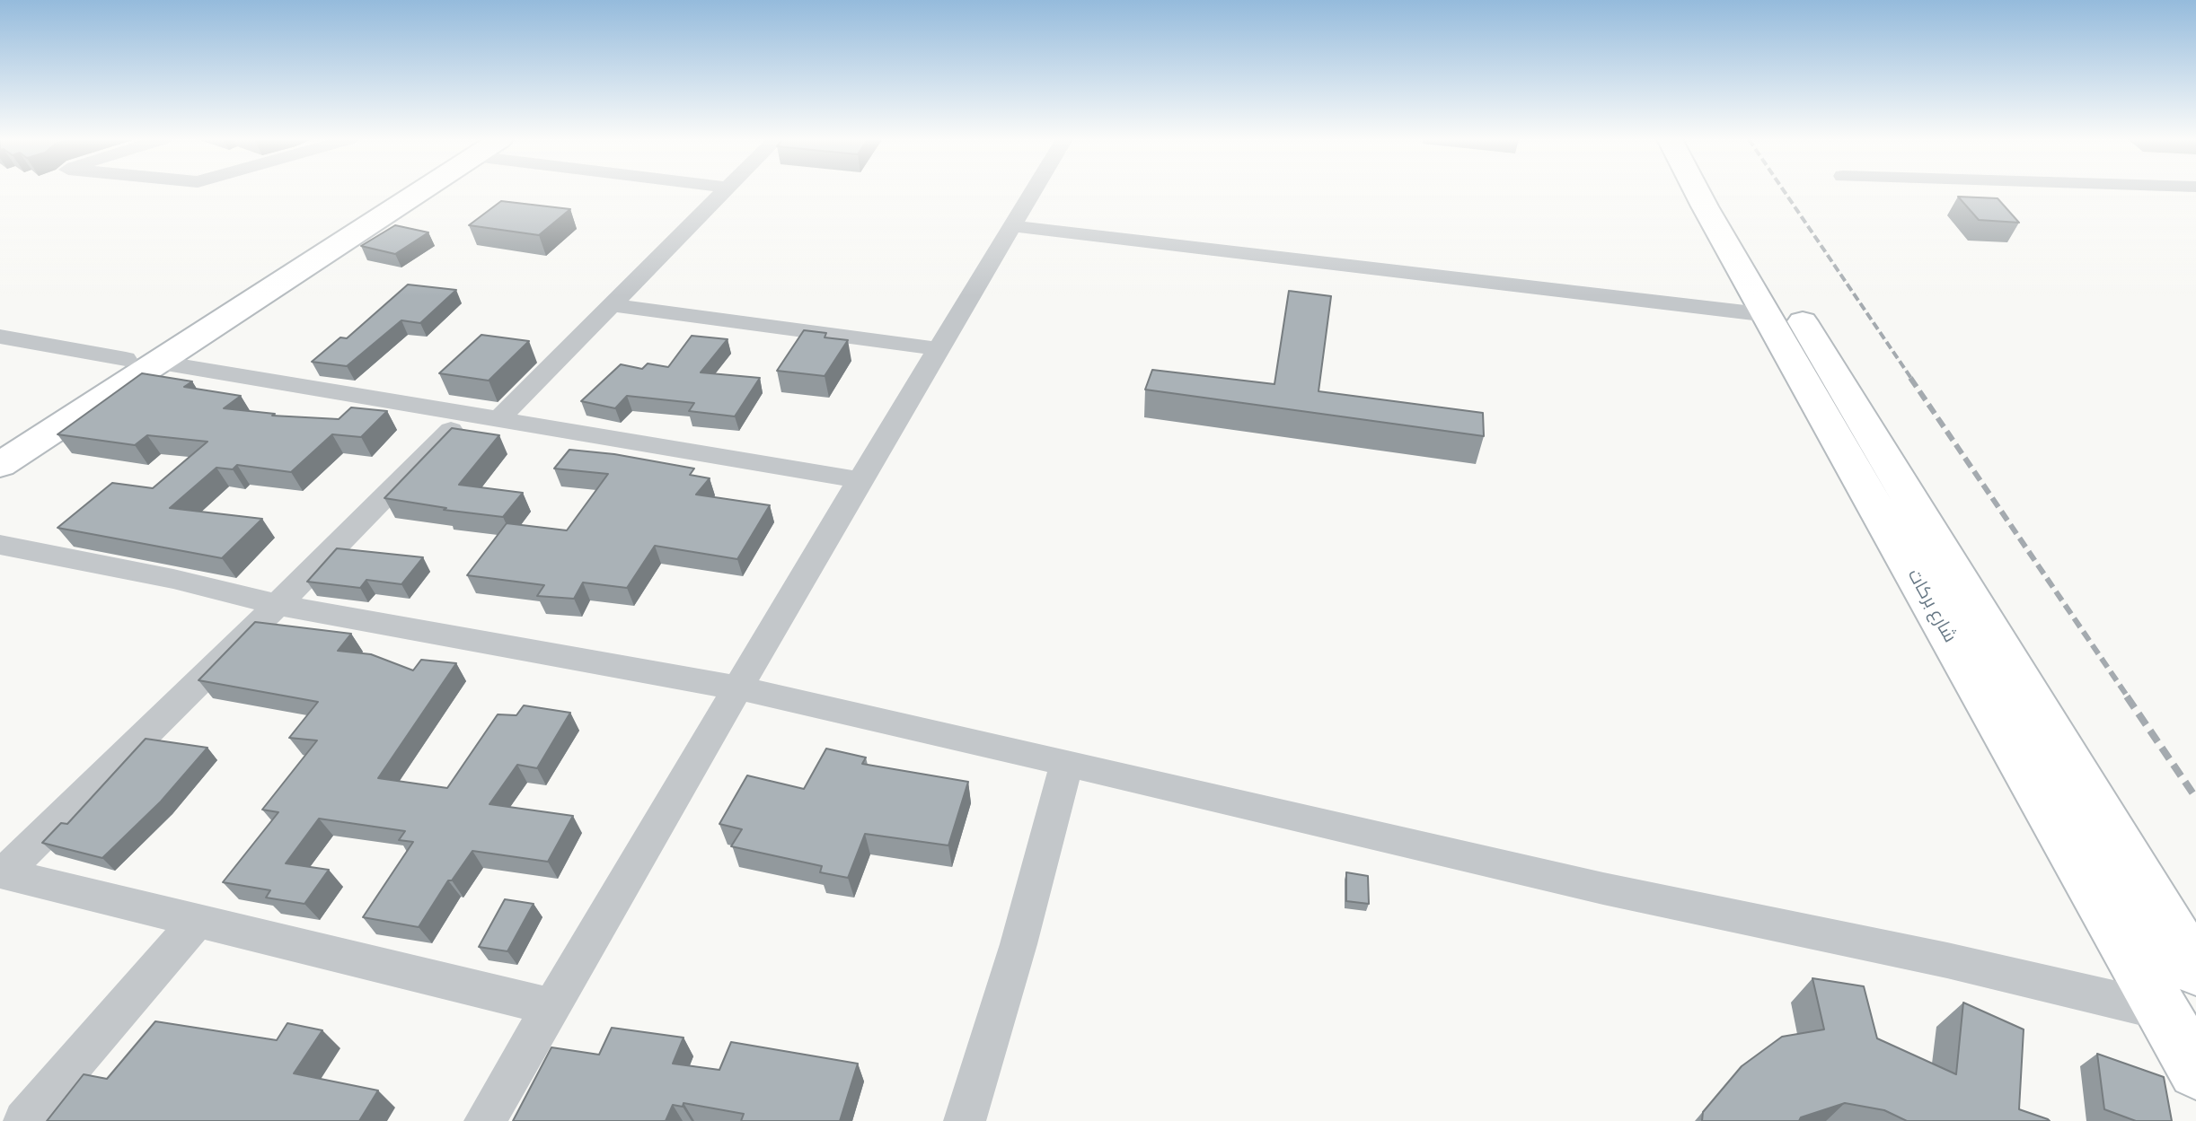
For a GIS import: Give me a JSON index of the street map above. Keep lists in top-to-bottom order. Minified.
{"streets":{"main road":["شارع بركات"]}}
